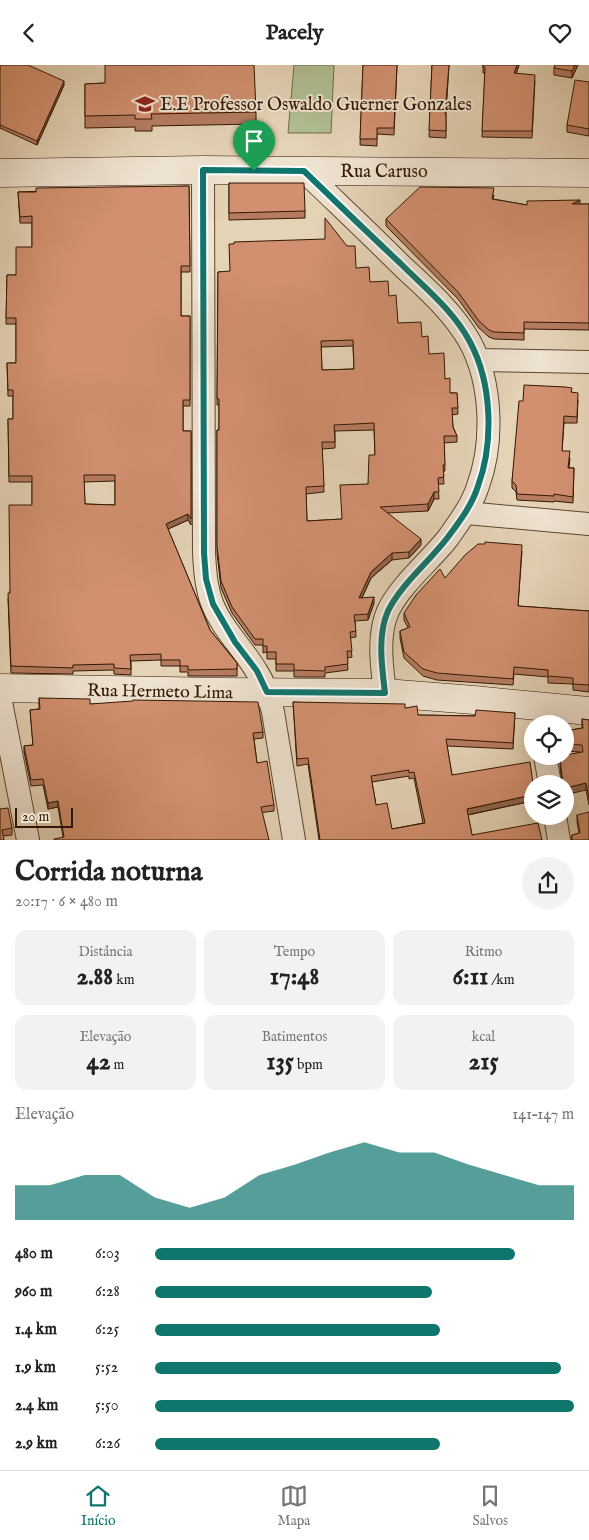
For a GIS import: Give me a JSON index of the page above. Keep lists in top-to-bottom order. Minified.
{"streets":{"street":["Rua Caruso","Rua Hermeto Lima"]},"places":{"school or university":["E.E Professor Oswaldo Guerner Gonzales"]},"scale_bar":"20 m","page":{"header":"Pacely","scale":"20 m","heading":["Corrida noturna","20:17 · 6 × 480 m"],"stats":[["Distância","2.88 km"],["Tempo","17:48"],["Ritmo","6:11 /km"],["Elevação","42 m"],["Batimentos","135 bpm"],["kcal","215"]],"chart":["Elevação","141–147 m"],"list":[{"name":"480 m","note":"6:03"},{"name":"960 m","note":"6:28"},{"name":"1.4 km","note":"6:25"},{"name":"1.9 km","note":"5:52"},{"name":"2.4 km","note":"5:50"},{"name":"2.9 km","note":"6:26"}],"tabs":["Início","Mapa","Salvos"]}}
